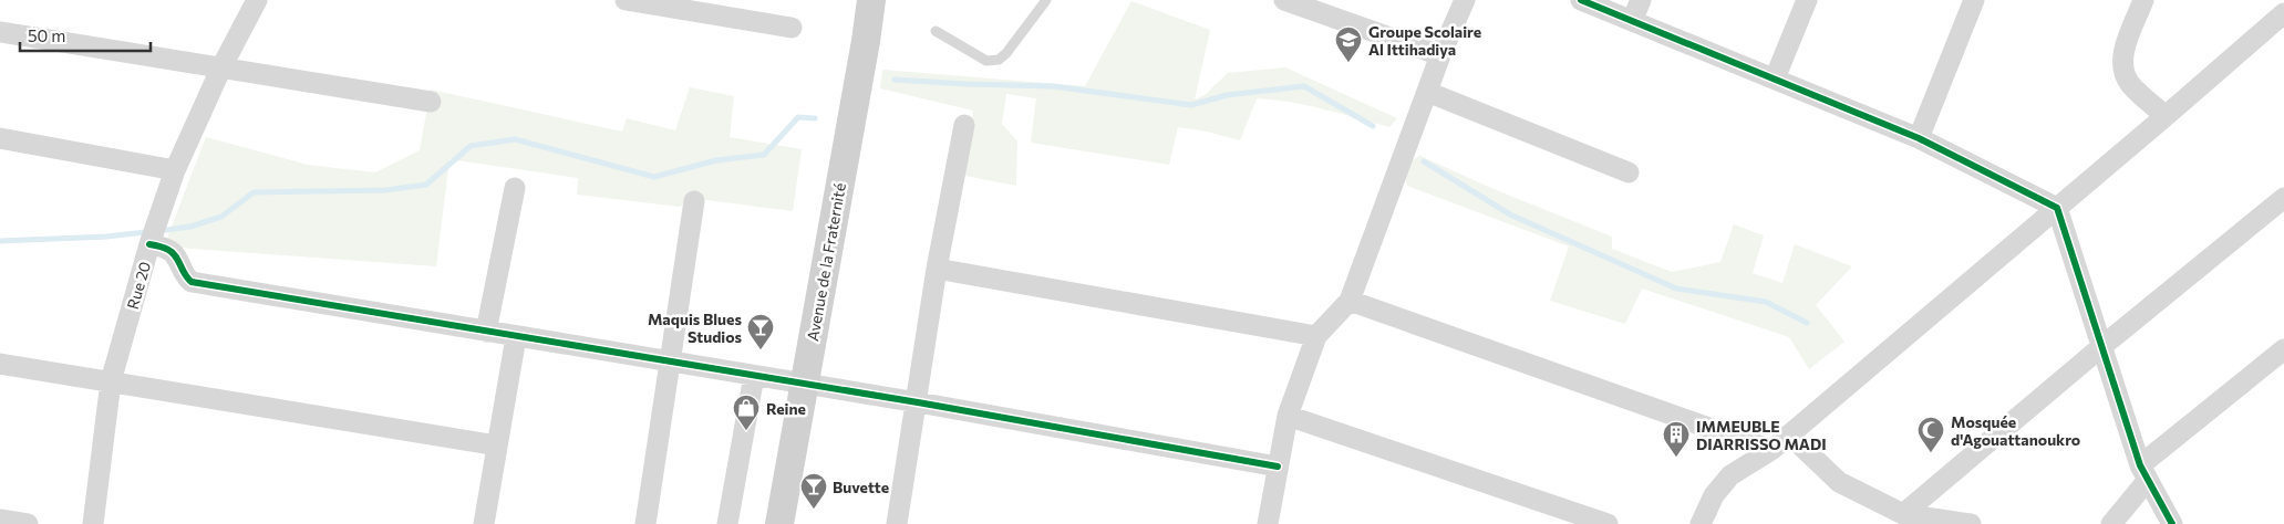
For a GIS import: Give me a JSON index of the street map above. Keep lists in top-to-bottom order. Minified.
{"streets":{"main road":["Avenue de la Fraternité"],"street":["Rue 20"]},"places":{"school or university":["Groupe Scolaire Al Ittihadiya"],"bar":["Maquis Blues Studios","Buvette"],"shop":["Reine"],"mosque":["Mosquée d'Agouattanoukro"],"building":["IMMEUBLE DIARRISSO MADI"]},"scale_bar":"50 m"}
